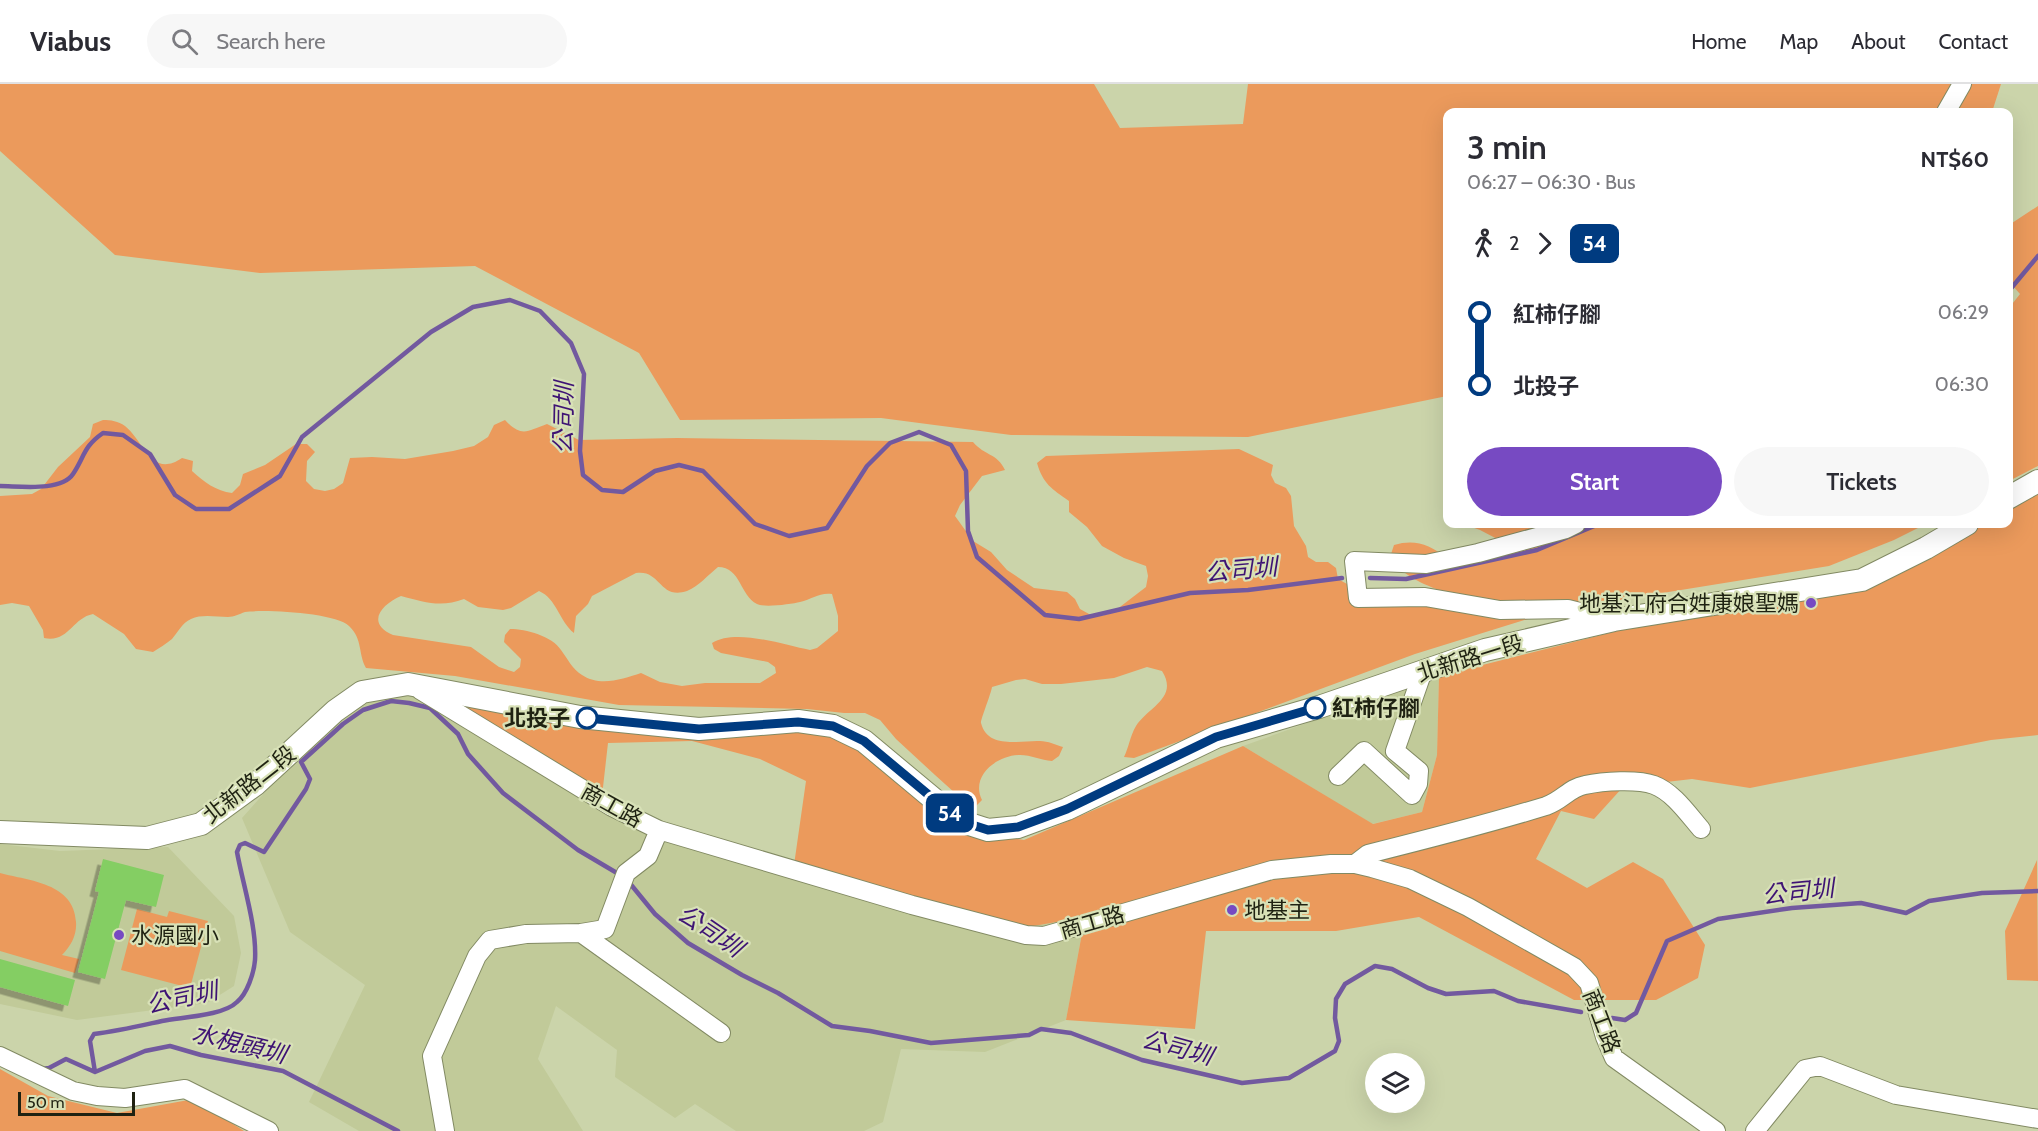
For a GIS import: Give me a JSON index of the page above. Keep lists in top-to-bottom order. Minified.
{"streets":{"main road":["北新路一段","北新路二段"],"street":["商工路"]},"crossings":[["北新路一段","北新路二段"],["北新路一段","商工路"],["北新路二段","商工路"]],"water":["公司圳","水梘頭圳"],"places":["地基江府合姓康娘聖媽","紅柿仔腳","北投子","地基主","水源國小"],"lines":["bus line 54"],"scale_bar":"50 m","page":{"header":"Viabus","search":"Search here","nav":["Home","Map","About","Contact"],"on_map":"54","heading":["3 min","06:27 – 06:30 · Bus","NT$60"],"legs":["2","54"],"list":[{"name":"紅柿仔腳","value":"06:29"},{"name":"北投子","value":"06:30"}],"buttons":["Start","Tickets"],"scale":"50 m"}}
